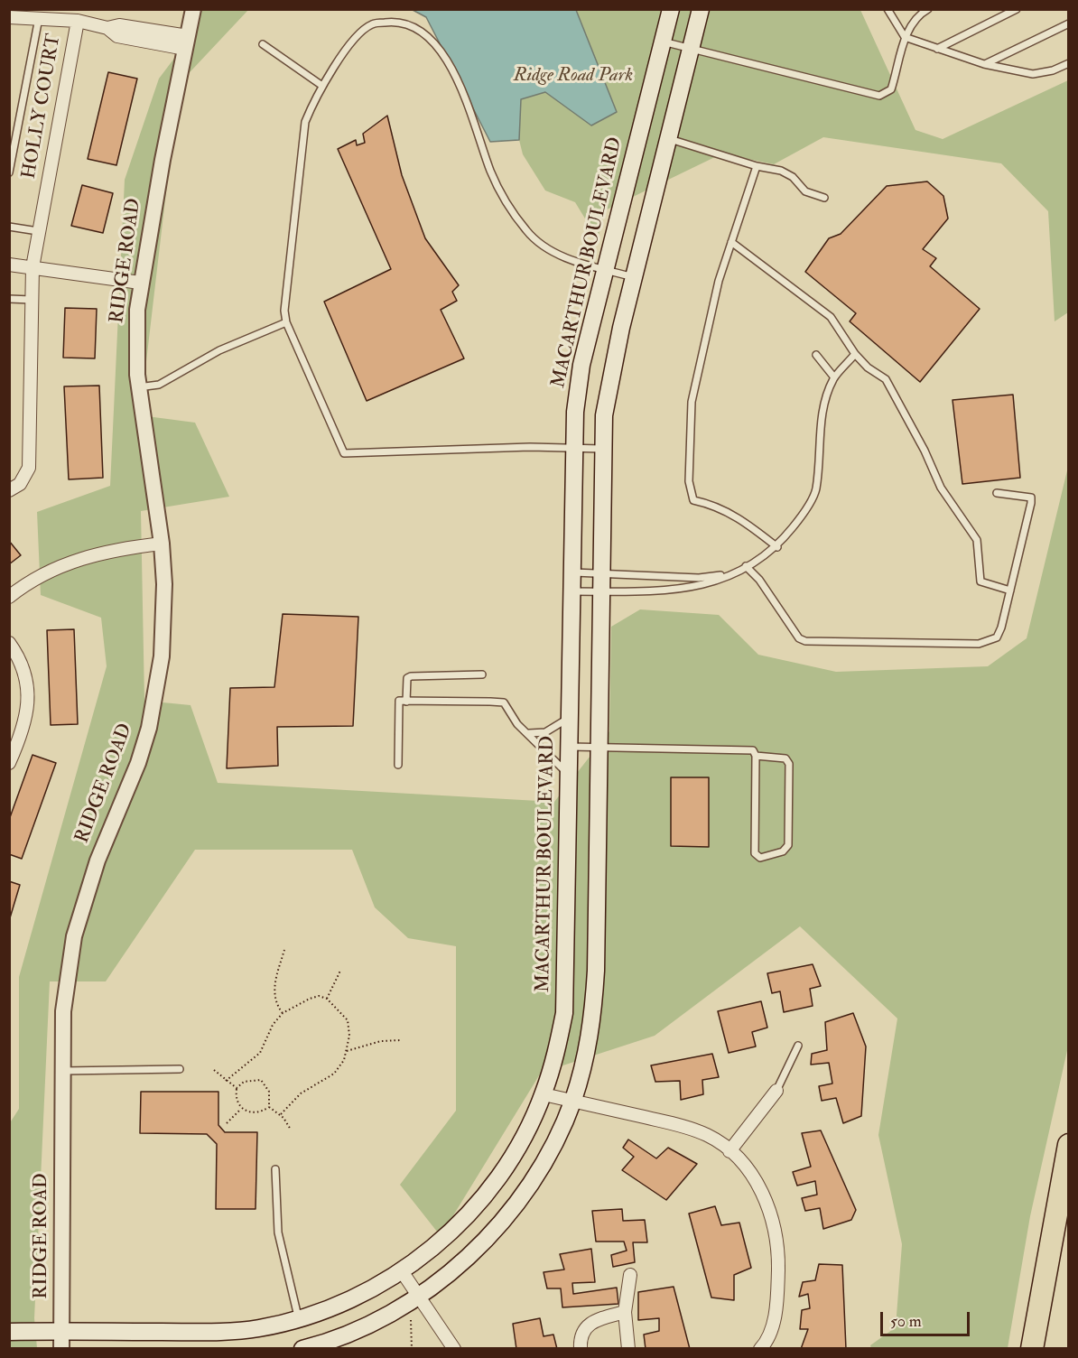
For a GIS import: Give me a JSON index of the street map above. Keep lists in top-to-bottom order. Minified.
{"streets":{"main road":["MACARTHUR BOULEVARD"],"street":["HOLLY COURT","RIDGE ROAD"]},"crossings":[["RIDGE ROAD","MACARTHUR BOULEVARD"]],"parks":["Ridge Road Park"],"scale_bar":"50 m"}
